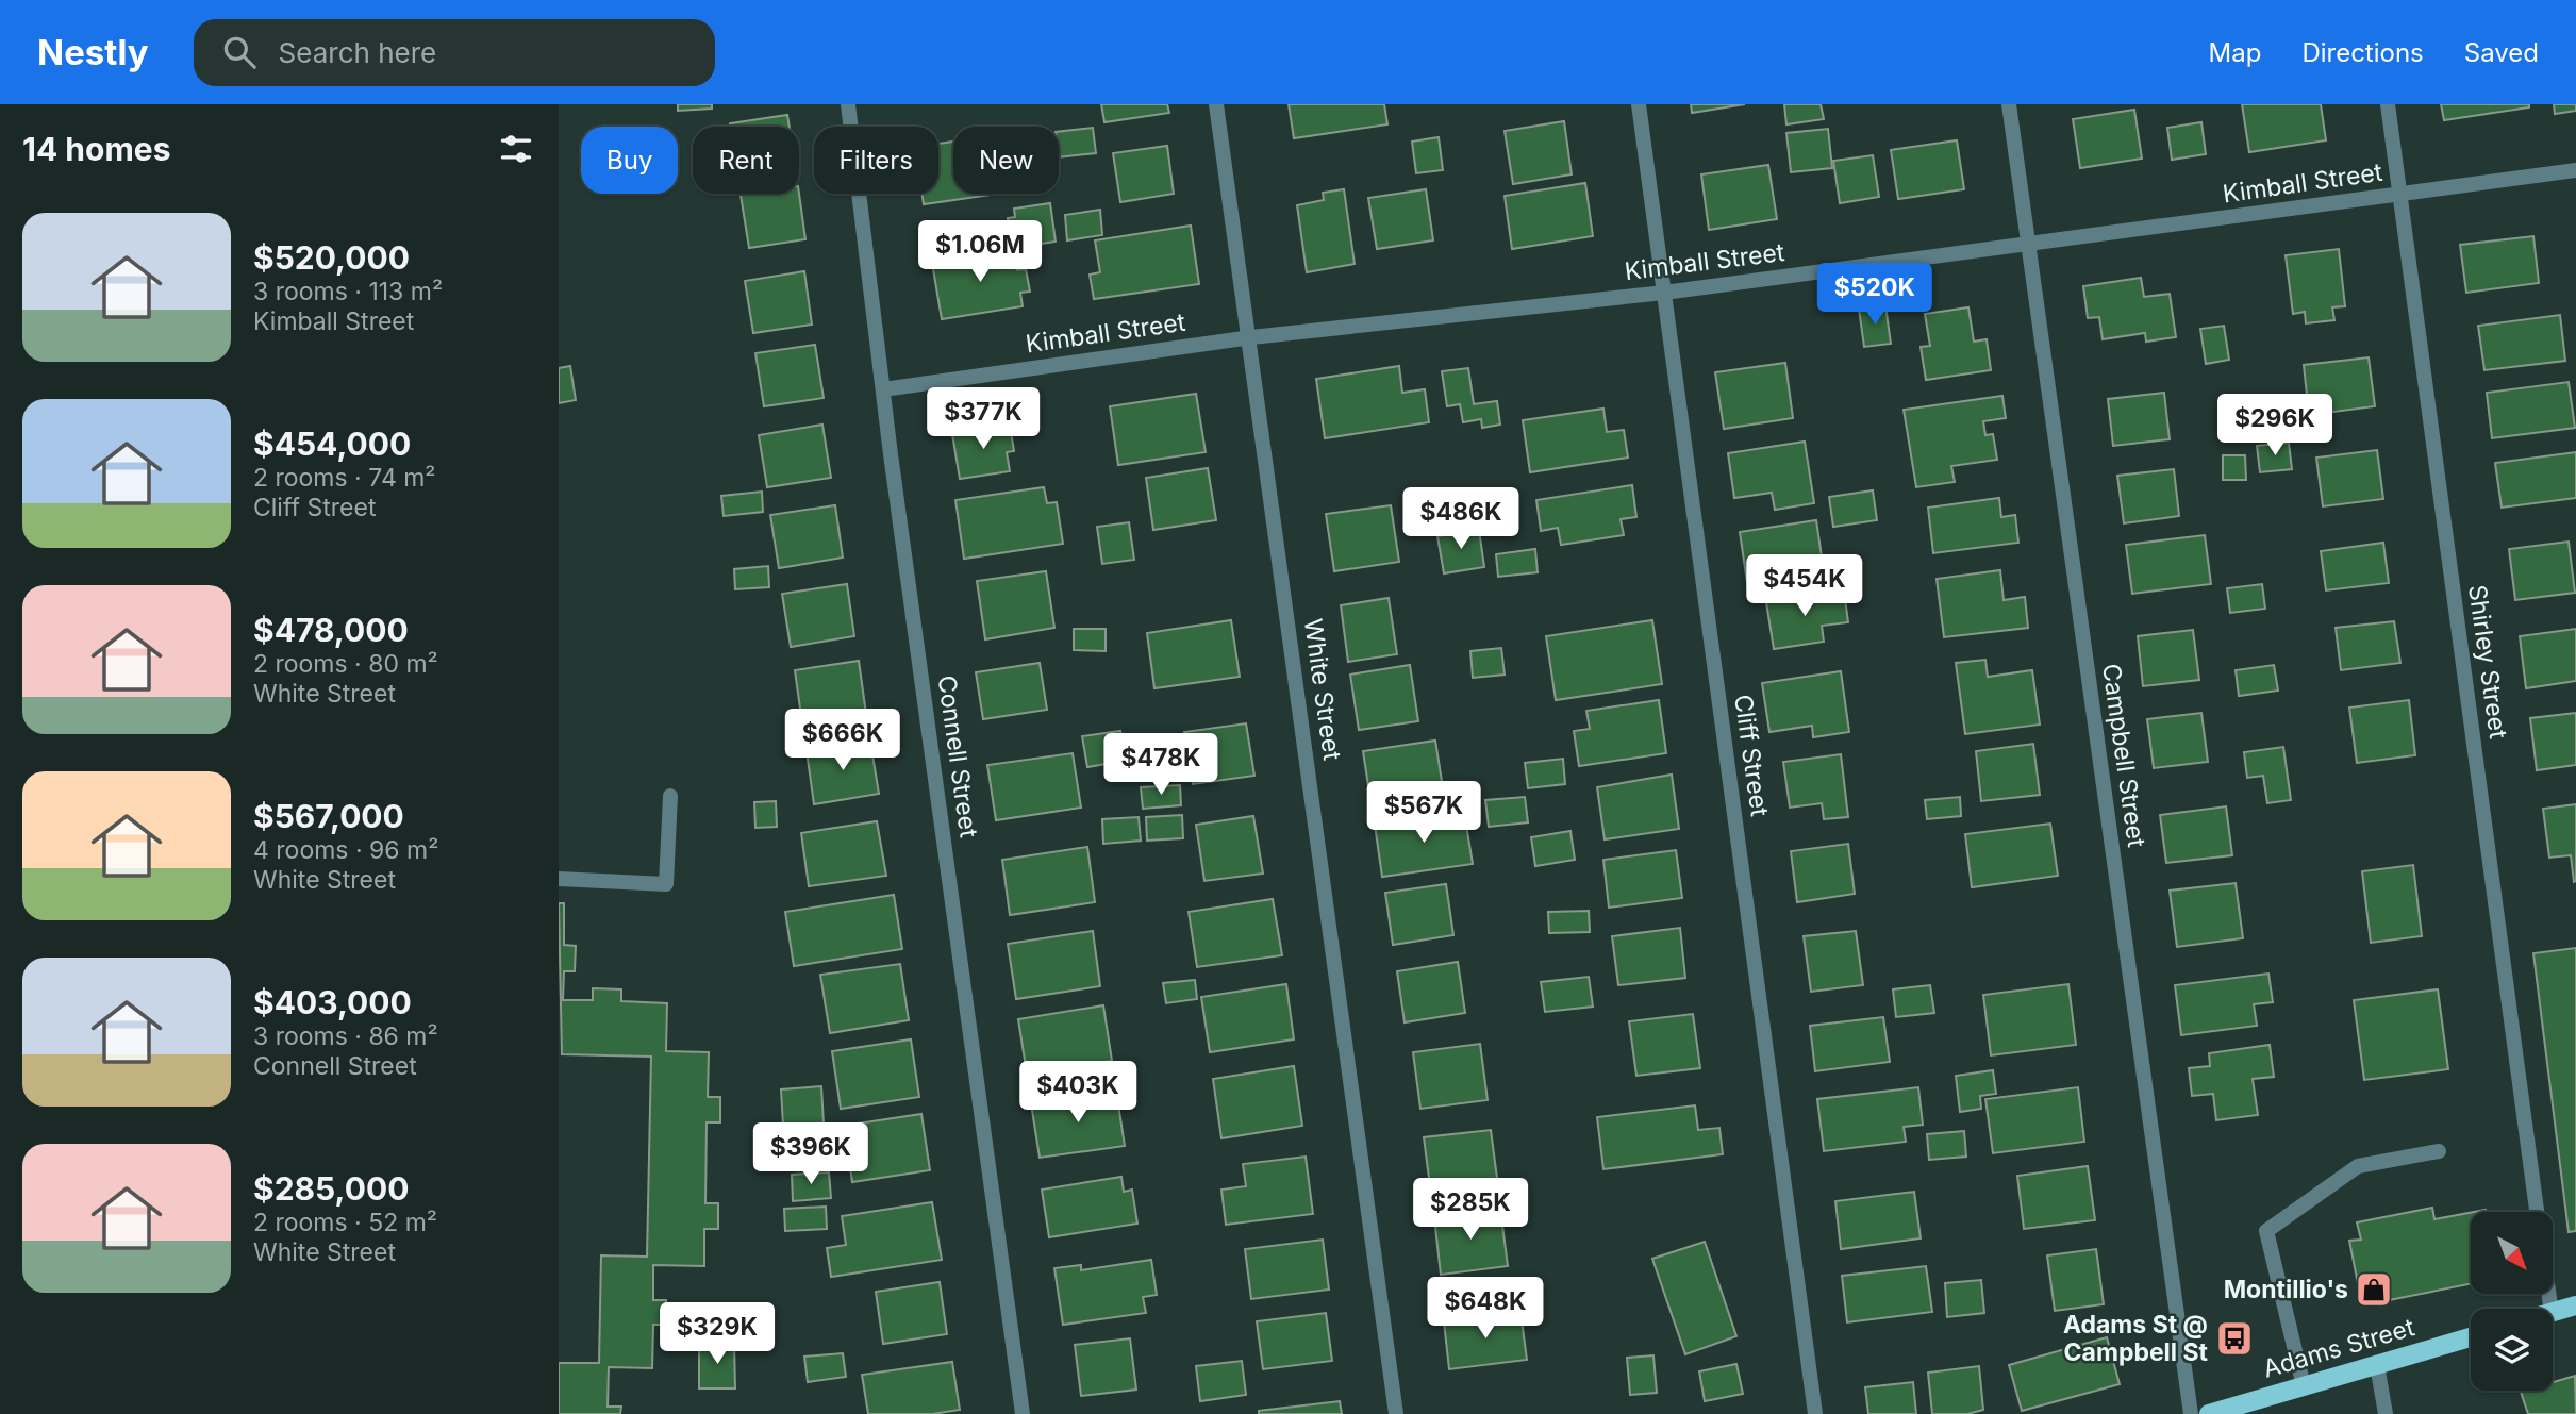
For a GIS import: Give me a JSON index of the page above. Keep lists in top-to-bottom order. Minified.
{"streets":{"main road":["Adams Street"],"street":["Kimball Street","Shirley Street","White Street","Cliff Street","Campbell Street","Connell Street"]},"crossings":[["Kimball Street","Shirley Street"],["Kimball Street","White Street"],["Kimball Street","Cliff Street"],["Kimball Street","Campbell Street"],["Kimball Street","Connell Street"]],"places":{"shop":["Montillio's"],"bus stop":["Adams St @ Campbell St"]},"north":"bottom right","page":{"header":"Nestly","search":"Search here","nav":["Map","Directions","Saved"],"heading":"14 homes","chip":["Buy","Rent","Filters","New"],"list":[{"name":"$520,000","note":"3 rooms · 113 m² · Kimball Street"},{"name":"$454,000","note":"2 rooms · 74 m² · Cliff Street"},{"name":"$478,000","note":"2 rooms · 80 m² · White Street"},{"name":"$567,000","note":"4 rooms · 96 m² · White Street"},{"name":"$403,000","note":"3 rooms · 86 m² · Connell Street"},{"name":"$285,000","note":"2 rooms · 52 m² · White Street"}],"price":["$1.06M","$520K","$377K","$296K","$486K","$454K","$666K","$478K","$567K","$403K","$396K","$285K","$648K","$329K"]}}
